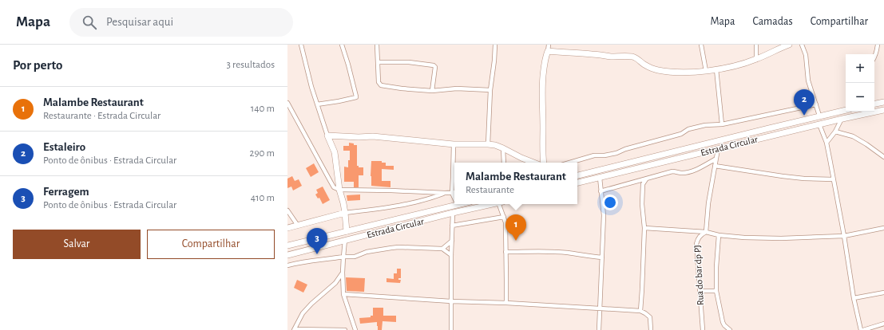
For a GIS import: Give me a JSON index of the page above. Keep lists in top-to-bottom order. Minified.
{"streets":{"main road":["Estrada Circular"],"street":["Rua do bar dp PJ"]},"crossings":[["Estrada Circular","Rua do bar dp PJ"]],"page":{"header":"Mapa","search":"Pesquisar aqui","nav":["Mapa","Camadas","Compartilhar"],"heading":["Por perto","3 resultados"],"map_buttons":["+","−"],"list":[{"mark":"1","name":"Malambe Restaurant","note":"Restaurante · Estrada Circular","value":"140 m"},{"mark":"2","name":"Estaleiro","note":"Ponto de ônibus · Estrada Circular","value":"290 m"},{"mark":"3","name":"Ferragem","note":"Ponto de ônibus · Estrada Circular","value":"410 m"}],"pins":["2","1","3"],"popup":["Malambe Restaurant","Restaurante"],"buttons":["Salvar","Compartilhar"]}}
